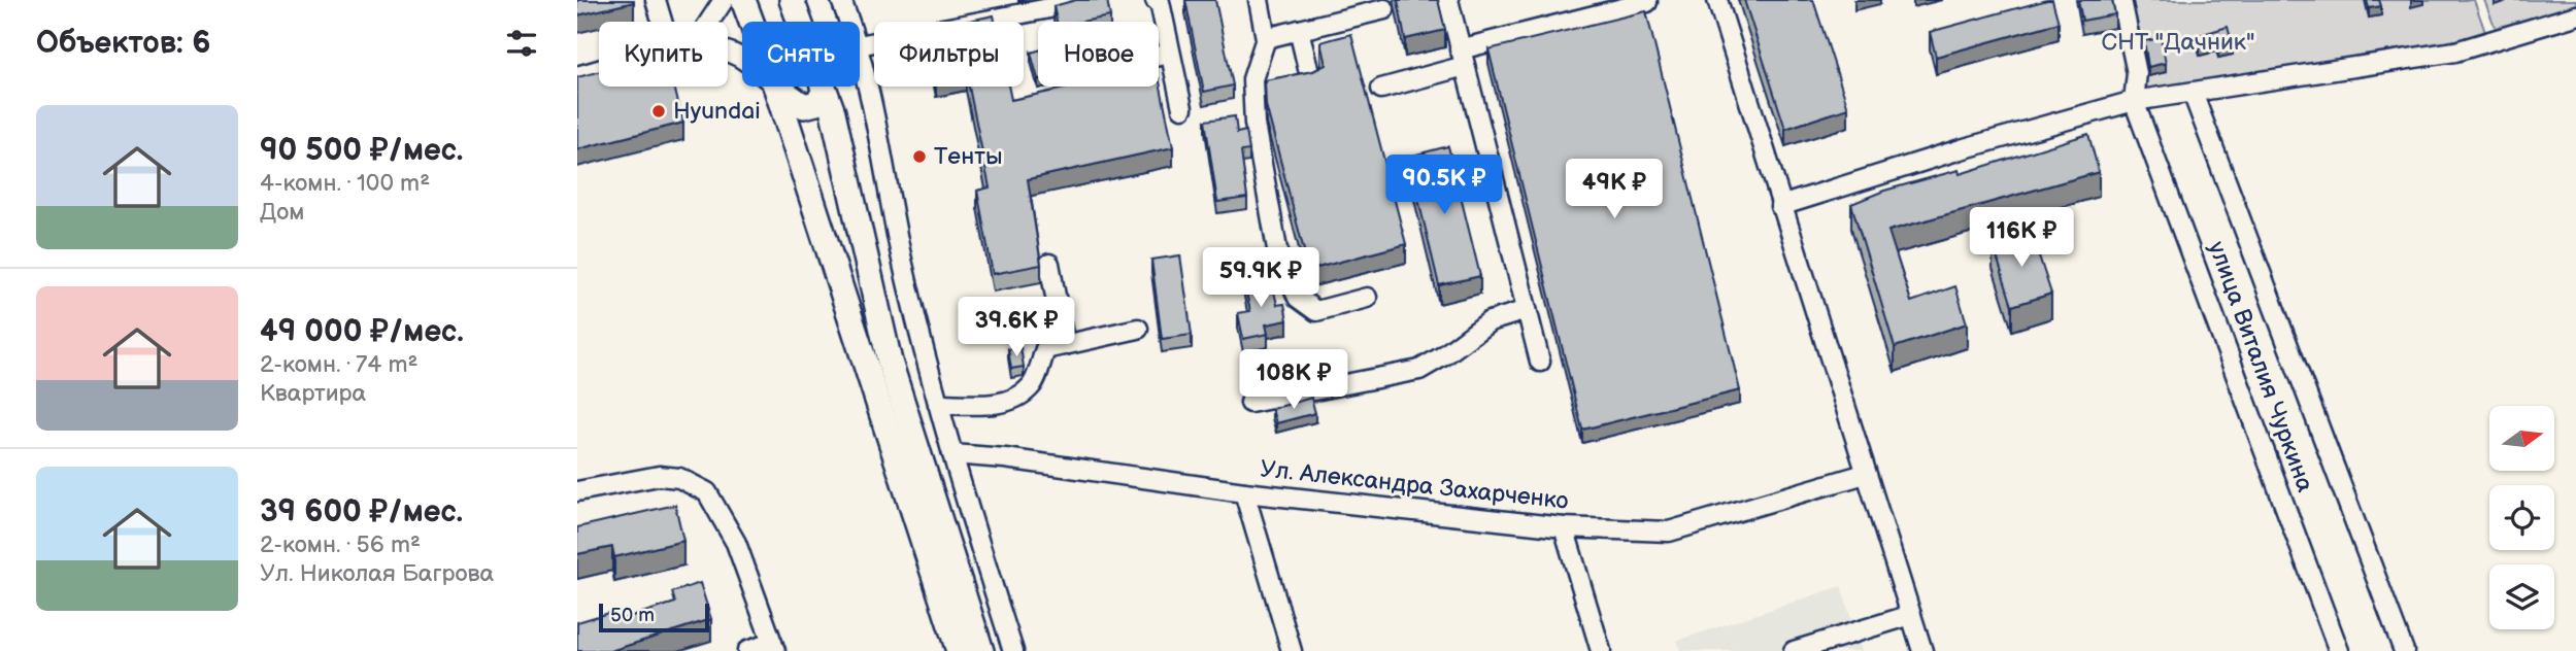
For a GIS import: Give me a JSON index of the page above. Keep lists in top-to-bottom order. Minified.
{"streets":{"street":["улица Виталия Чуркина","Ул. Александра Захарченко"]},"parks":["СНТ \"Дачник\""],"places":["Hyundai","Тенты"],"scale_bar":"50 m","north":"right","page":{"heading":"Объектов: 6","chip":["Купить","Снять","Фильтры","Новое"],"list":[{"name":"90 500 ₽/мес.","note":"4-комн. · 100 m² · Дом"},{"name":"49 000 ₽/мес.","note":"2-комн. · 74 m² · Квартира"},{"name":"39 600 ₽/мес.","note":"2-комн. · 56 m² · Ул. Николая Багрова"}],"price":["90.5K ₽","49K ₽","116K ₽","59.9K ₽","39.6K ₽","108K ₽"],"scale":"50 m"}}
